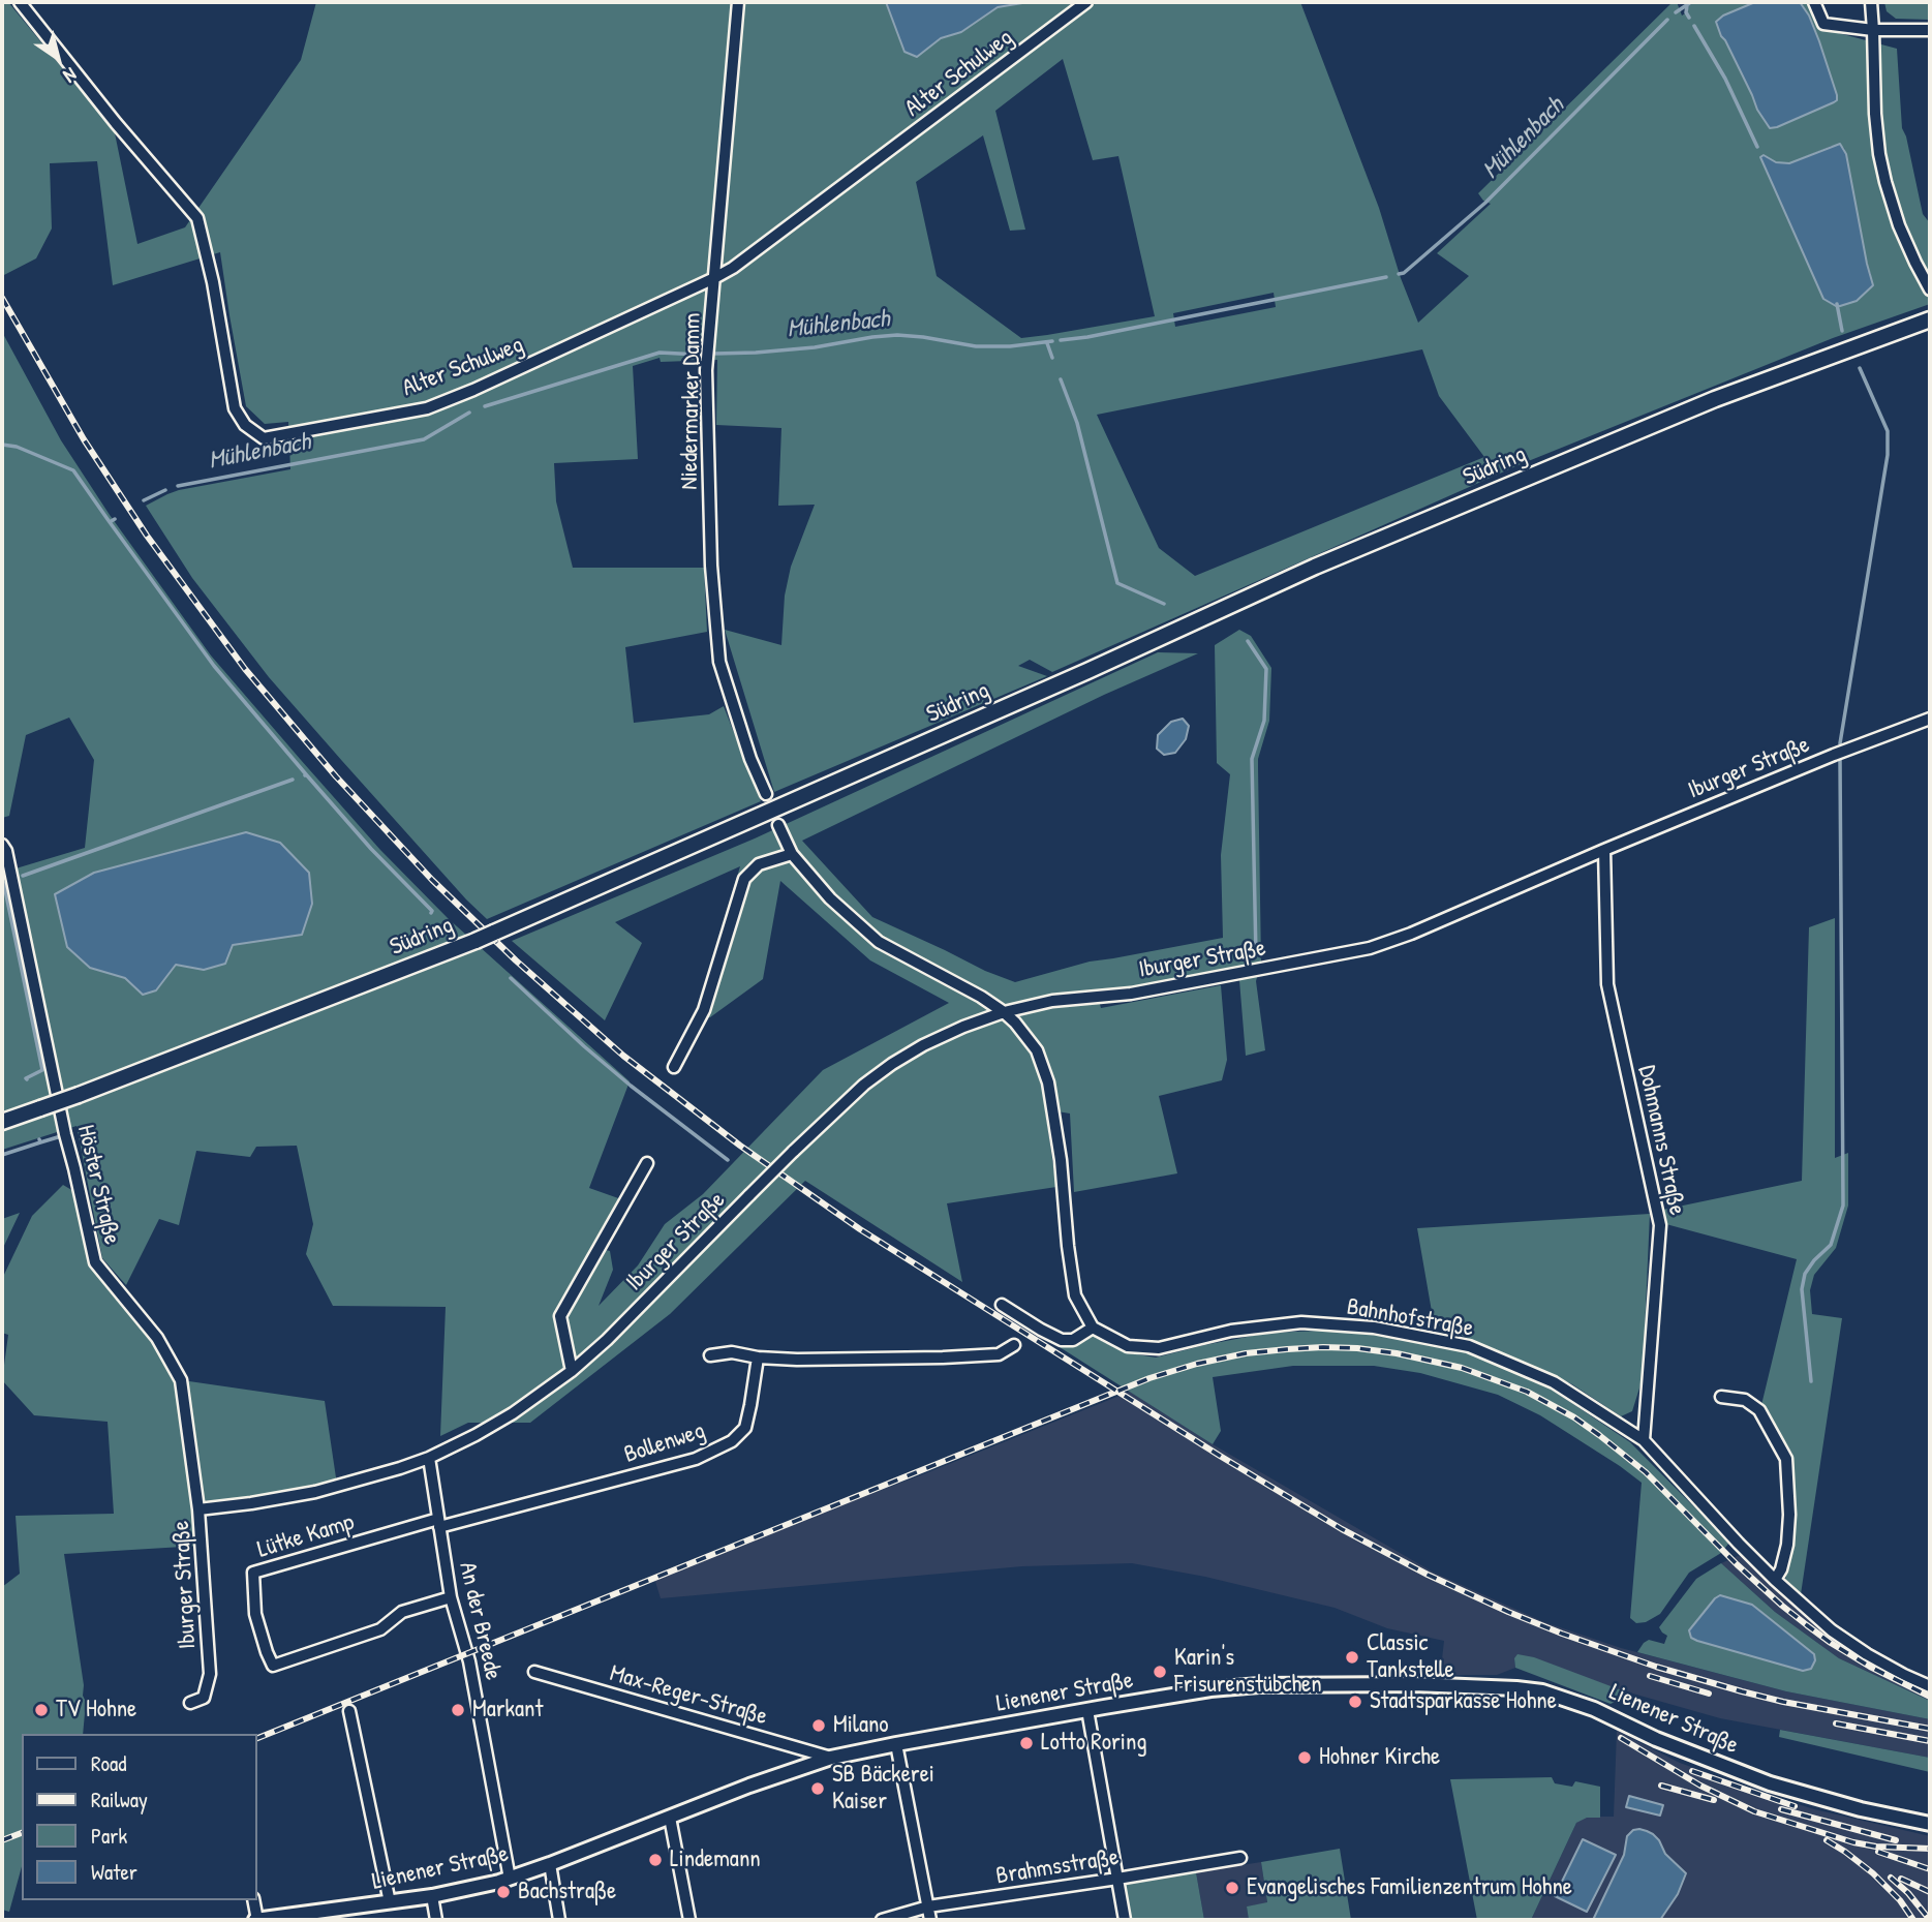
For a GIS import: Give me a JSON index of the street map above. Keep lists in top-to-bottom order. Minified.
{"streets":{"main road":["Südring"],"street":["Alter Schulweg","Niedermarker Damm","Iburger Straße","Dohmanns Straße","Höster Straße","Bahnhofstraße","Bollenweg","Lütke Kamp","An der Breede","Lienener Straße","Max-Reger-Straße","Brahmsstraße"]},"crossings":[["Alter Schulweg","Niedermarker Damm"],["Iburger Straße","Dohmanns Straße"],["Iburger Straße","Höster Straße"],["Iburger Straße","An der Breede"],["Dohmanns Straße","Bahnhofstraße"],["Bollenweg","Lütke Kamp"],["Bollenweg","An der Breede"],["Lütke Kamp","An der Breede"],["An der Breede","Lienener Straße"],["Lienener Straße","Max-Reger-Straße"]],"water":["Mühlenbach"],"places":["Classic Tankstelle","Karin's Frisurenstübchen","Stadtsparkasse Hohne","TV Hohne","Markant","Milano","Lotto Roring","Hohner Kirche","SB Bäckerei Kaiser","Lindemann","Evangelisches Familienzentrum Hohne","Bachstraße"],"legend":["Road","Railway","Park","Water"],"north":"bottom right"}
